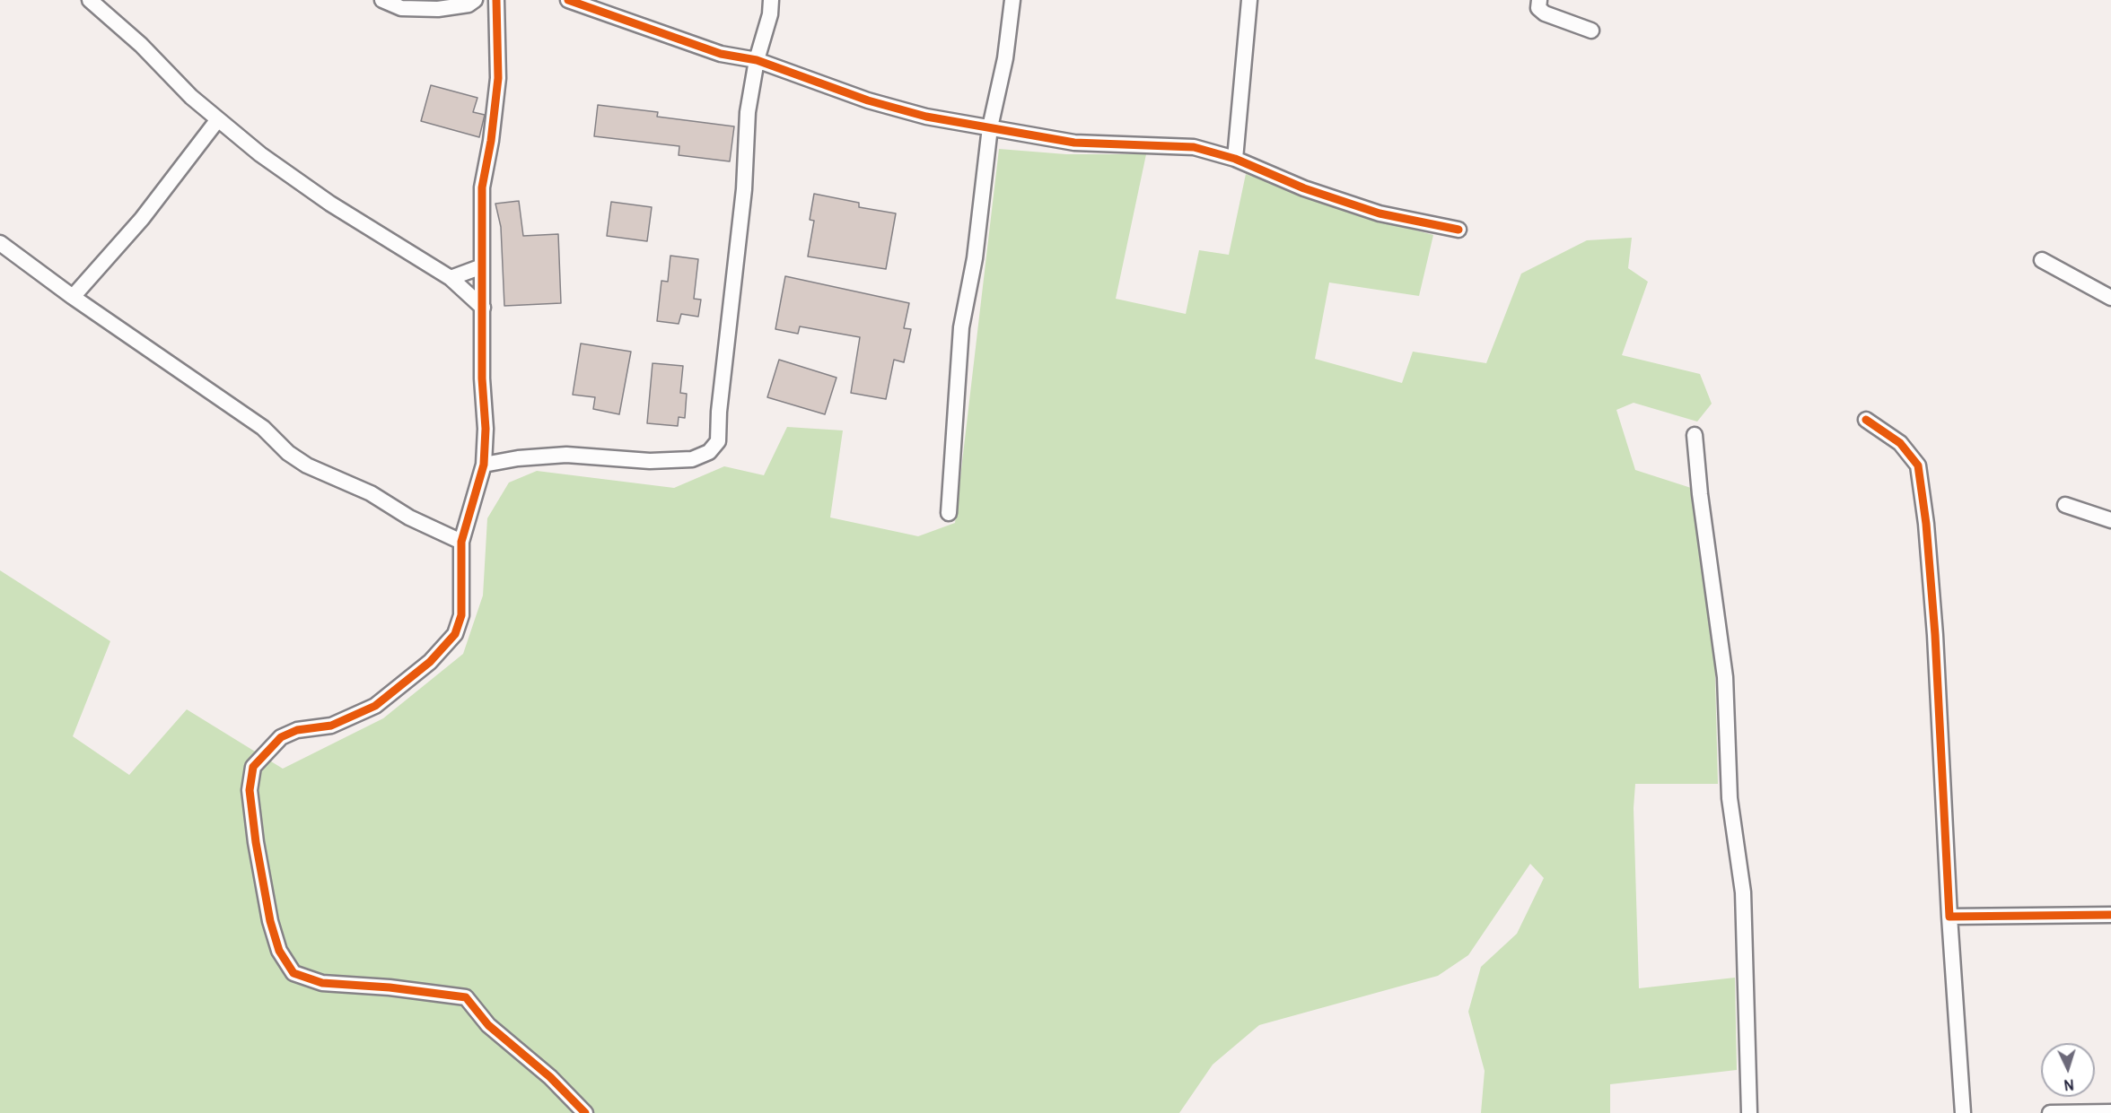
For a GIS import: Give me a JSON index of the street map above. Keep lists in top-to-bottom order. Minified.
{"north":"bottom"}
